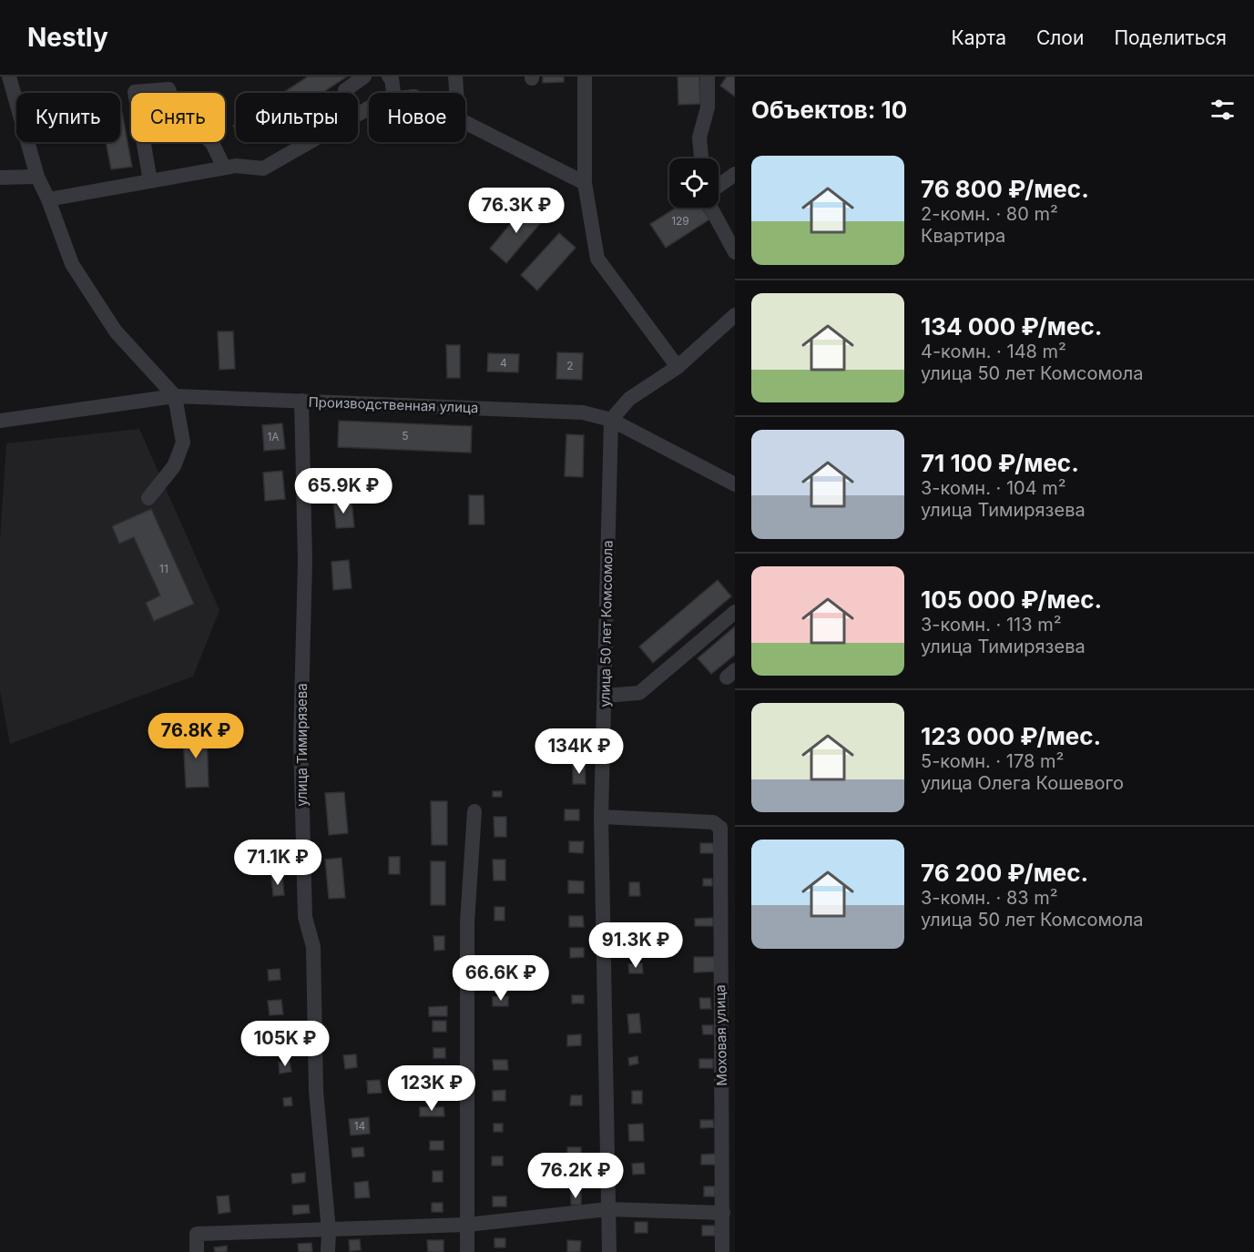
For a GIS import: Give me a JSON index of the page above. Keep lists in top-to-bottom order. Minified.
{"streets":{"street":["Производственная улица","улица 50 лет Комсомола","улица Тимирязева","Моховая улица"]},"crossings":[["Производственная улица","улица 50 лет Комсомола"],["Производственная улица","улица Тимирязева"],["улица 50 лет Комсомола","Моховая улица"]],"house_numbers":["129","4","2","5","1А","11","14"],"page":{"header":"Nestly","nav":["Карта","Слои","Поделиться"],"heading":"Объектов: 10","chip":["Купить","Снять","Фильтры","Новое"],"list":[{"name":"76 800 ₽/мес.","note":"2-комн. · 80 m² · Квартира"},{"name":"134 000 ₽/мес.","note":"4-комн. · 148 m² · улица 50 лет Комсомола"},{"name":"71 100 ₽/мес.","note":"3-комн. · 104 m² · улица Тимирязева"},{"name":"105 000 ₽/мес.","note":"3-комн. · 113 m² · улица Тимирязева"},{"name":"123 000 ₽/мес.","note":"5-комн. · 178 m² · улица Олега Кошевого"},{"name":"76 200 ₽/мес.","note":"3-комн. · 83 m² · улица 50 лет Комсомола"}],"price":["76.3K ₽","65.9K ₽","76.8K ₽","134K ₽","71.1K ₽","91.3K ₽","66.6K ₽","105K ₽","123K ₽","76.2K ₽"]}}
